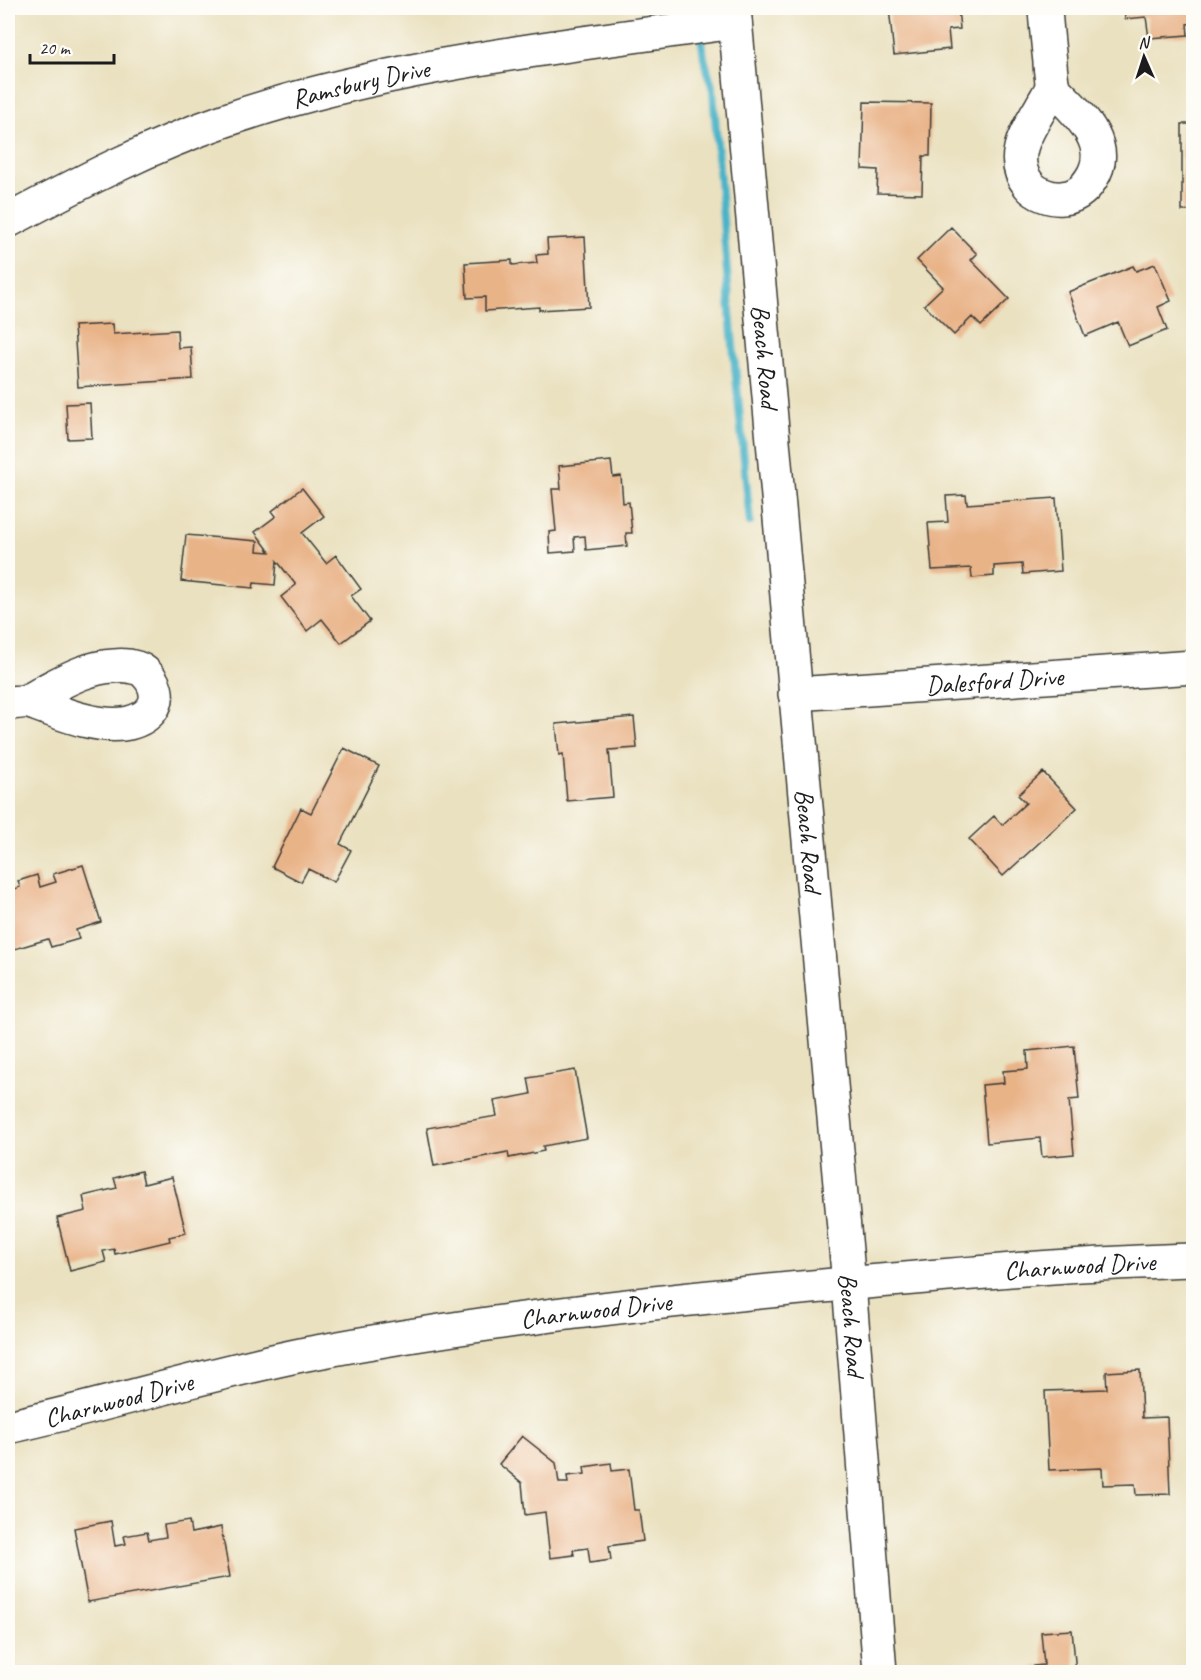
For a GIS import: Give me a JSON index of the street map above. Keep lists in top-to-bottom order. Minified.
{"streets":{"street":["Ramsbury Drive","Beach Road","Dalesford Drive","Charnwood Drive"]},"crossings":[["Ramsbury Drive","Beach Road"],["Beach Road","Dalesford Drive"],["Beach Road","Charnwood Drive"]],"scale_bar":"20 m","north":"top"}
